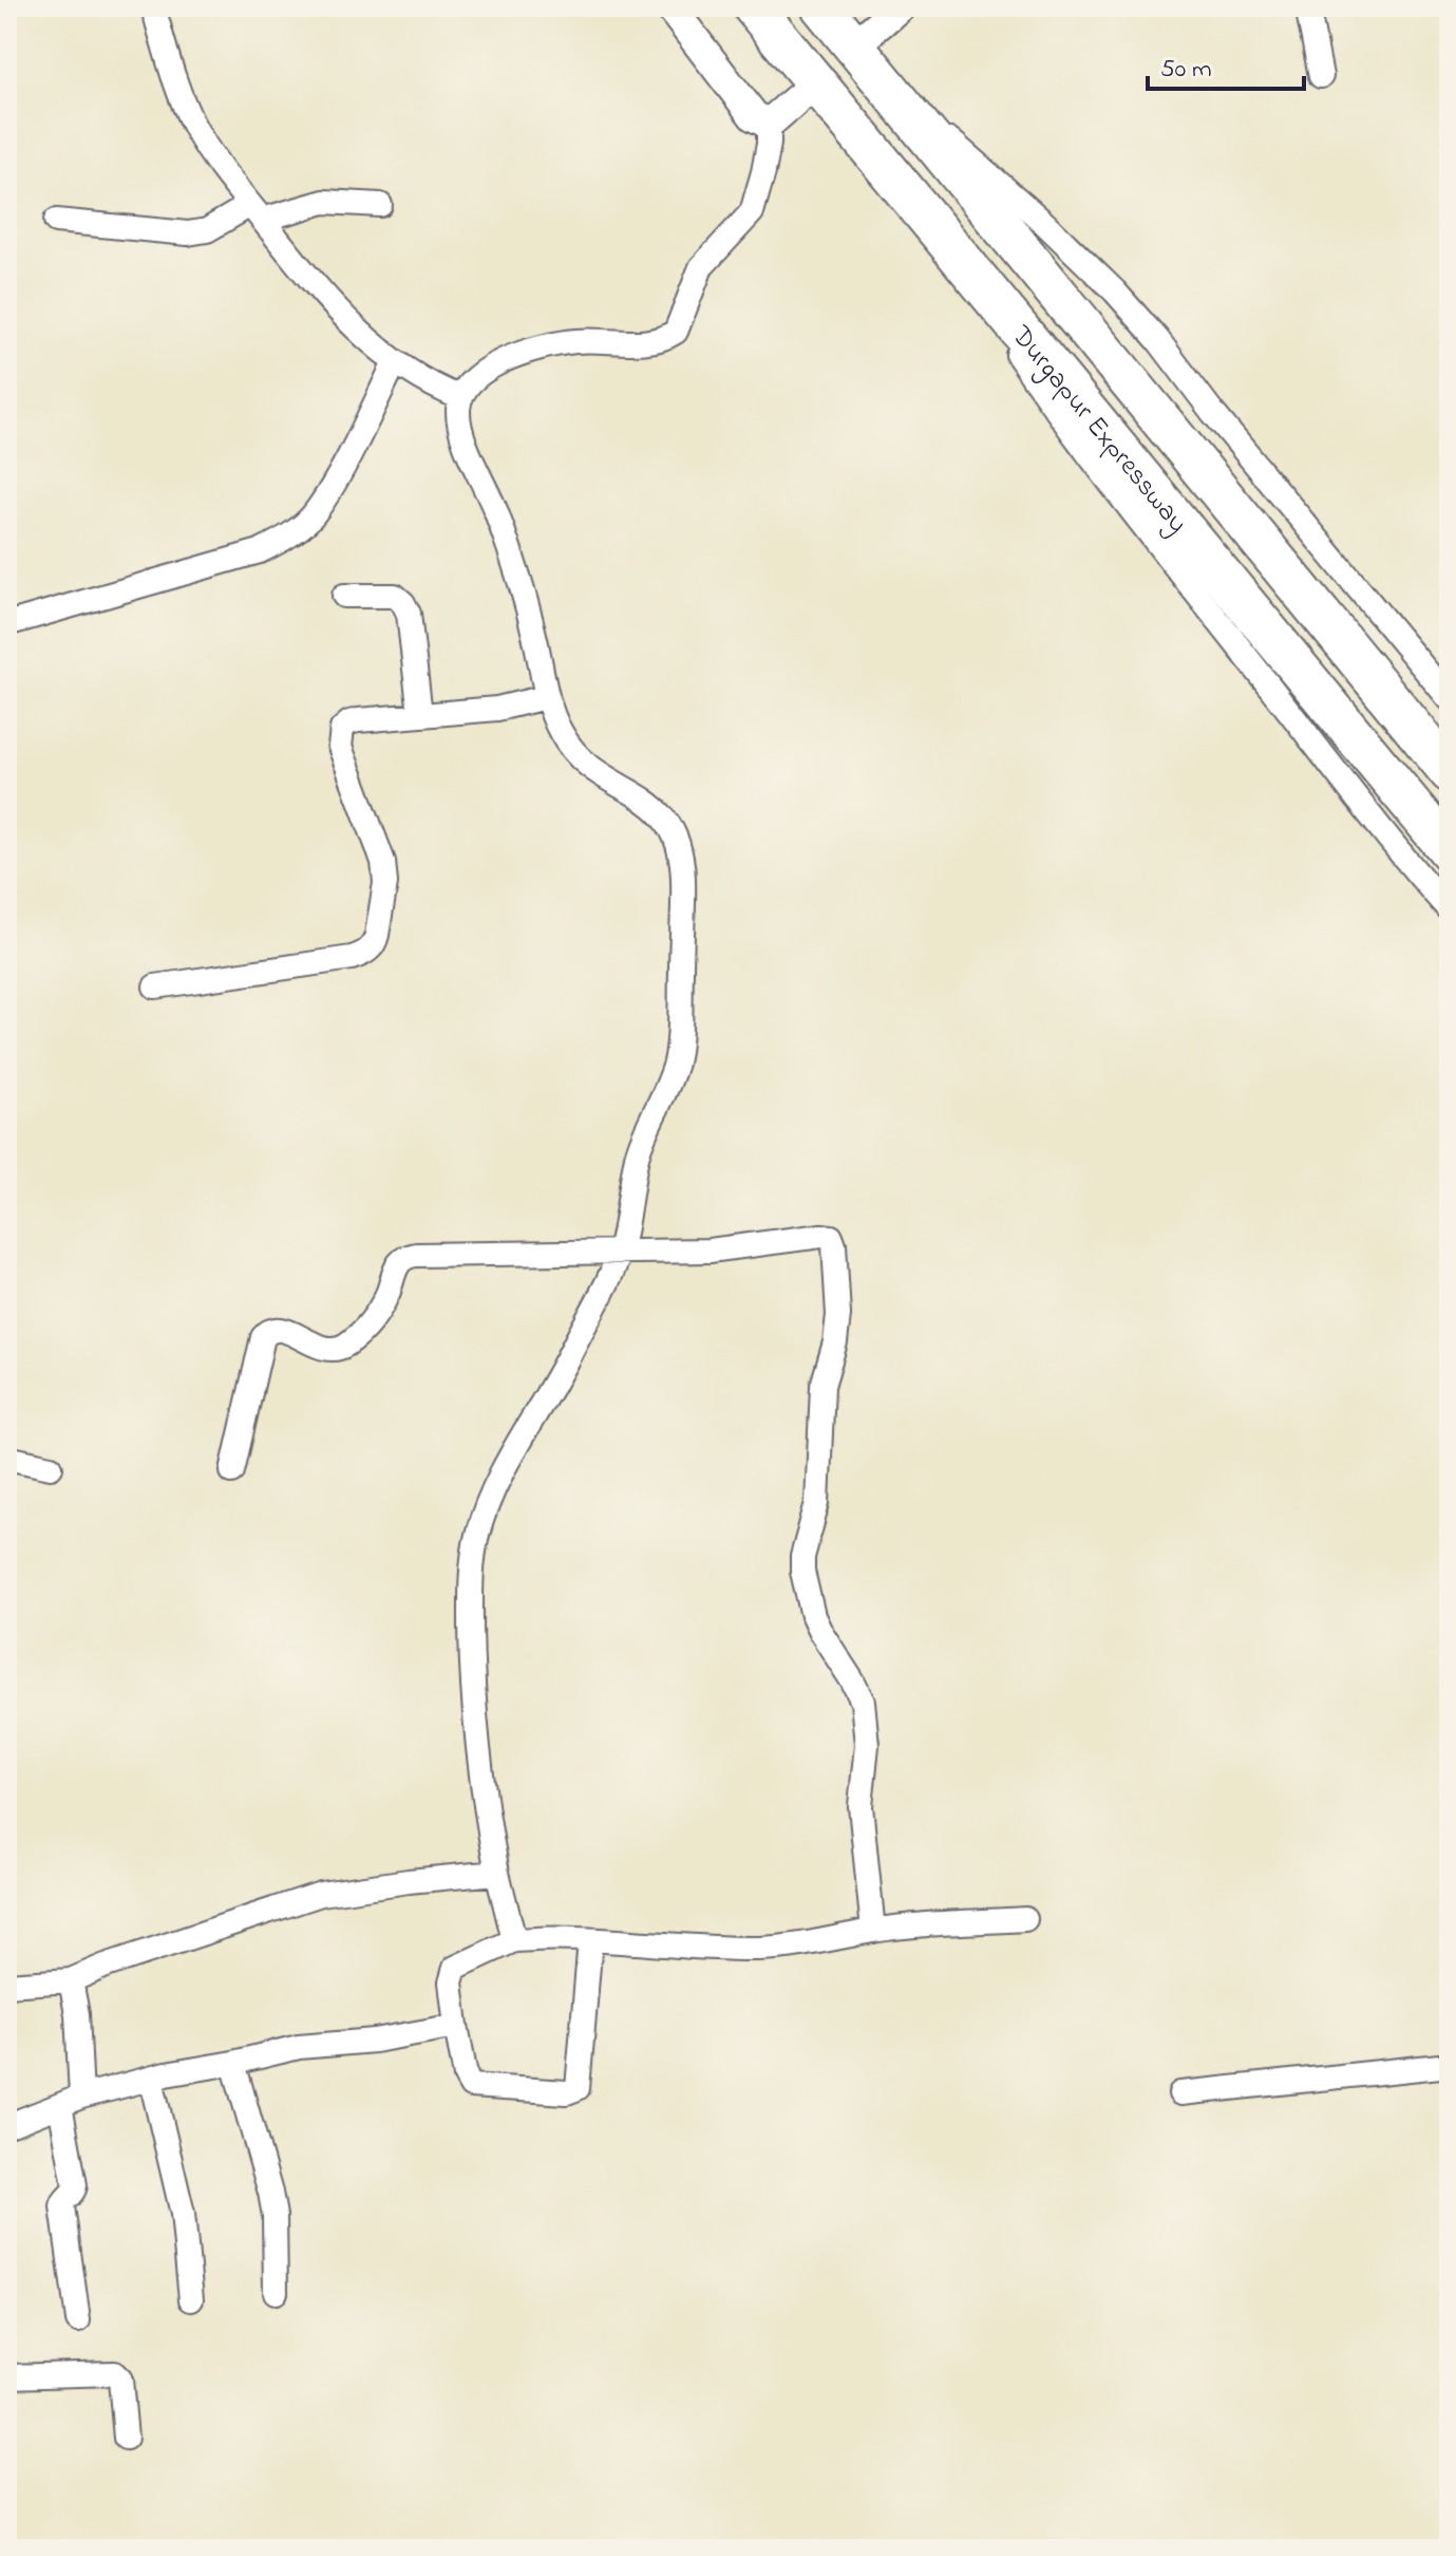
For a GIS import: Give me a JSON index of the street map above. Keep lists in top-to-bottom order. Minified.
{"streets":{"highway":["Durgapur Expressway"]},"scale_bar":"50 m"}
